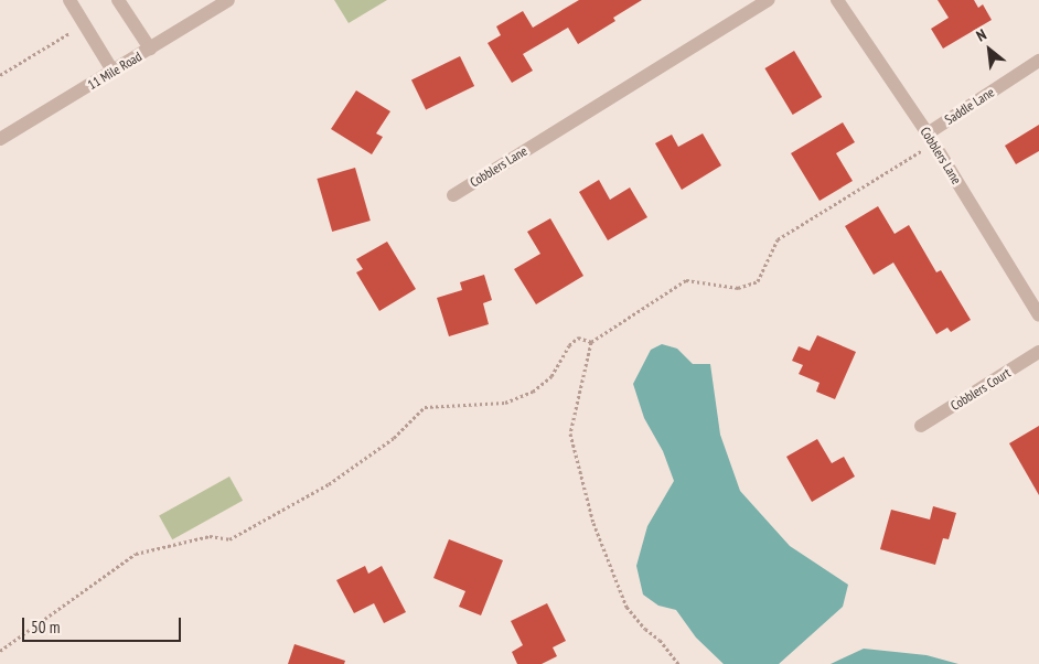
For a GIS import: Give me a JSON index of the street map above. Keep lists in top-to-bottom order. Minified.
{"streets":{"street":["11 Mile Road","Saddle Lane","Cobblers Lane","Cobblers Court"]},"crossings":[["Saddle Lane","Cobblers Lane"]],"scale_bar":"50 m","north":"top left"}
